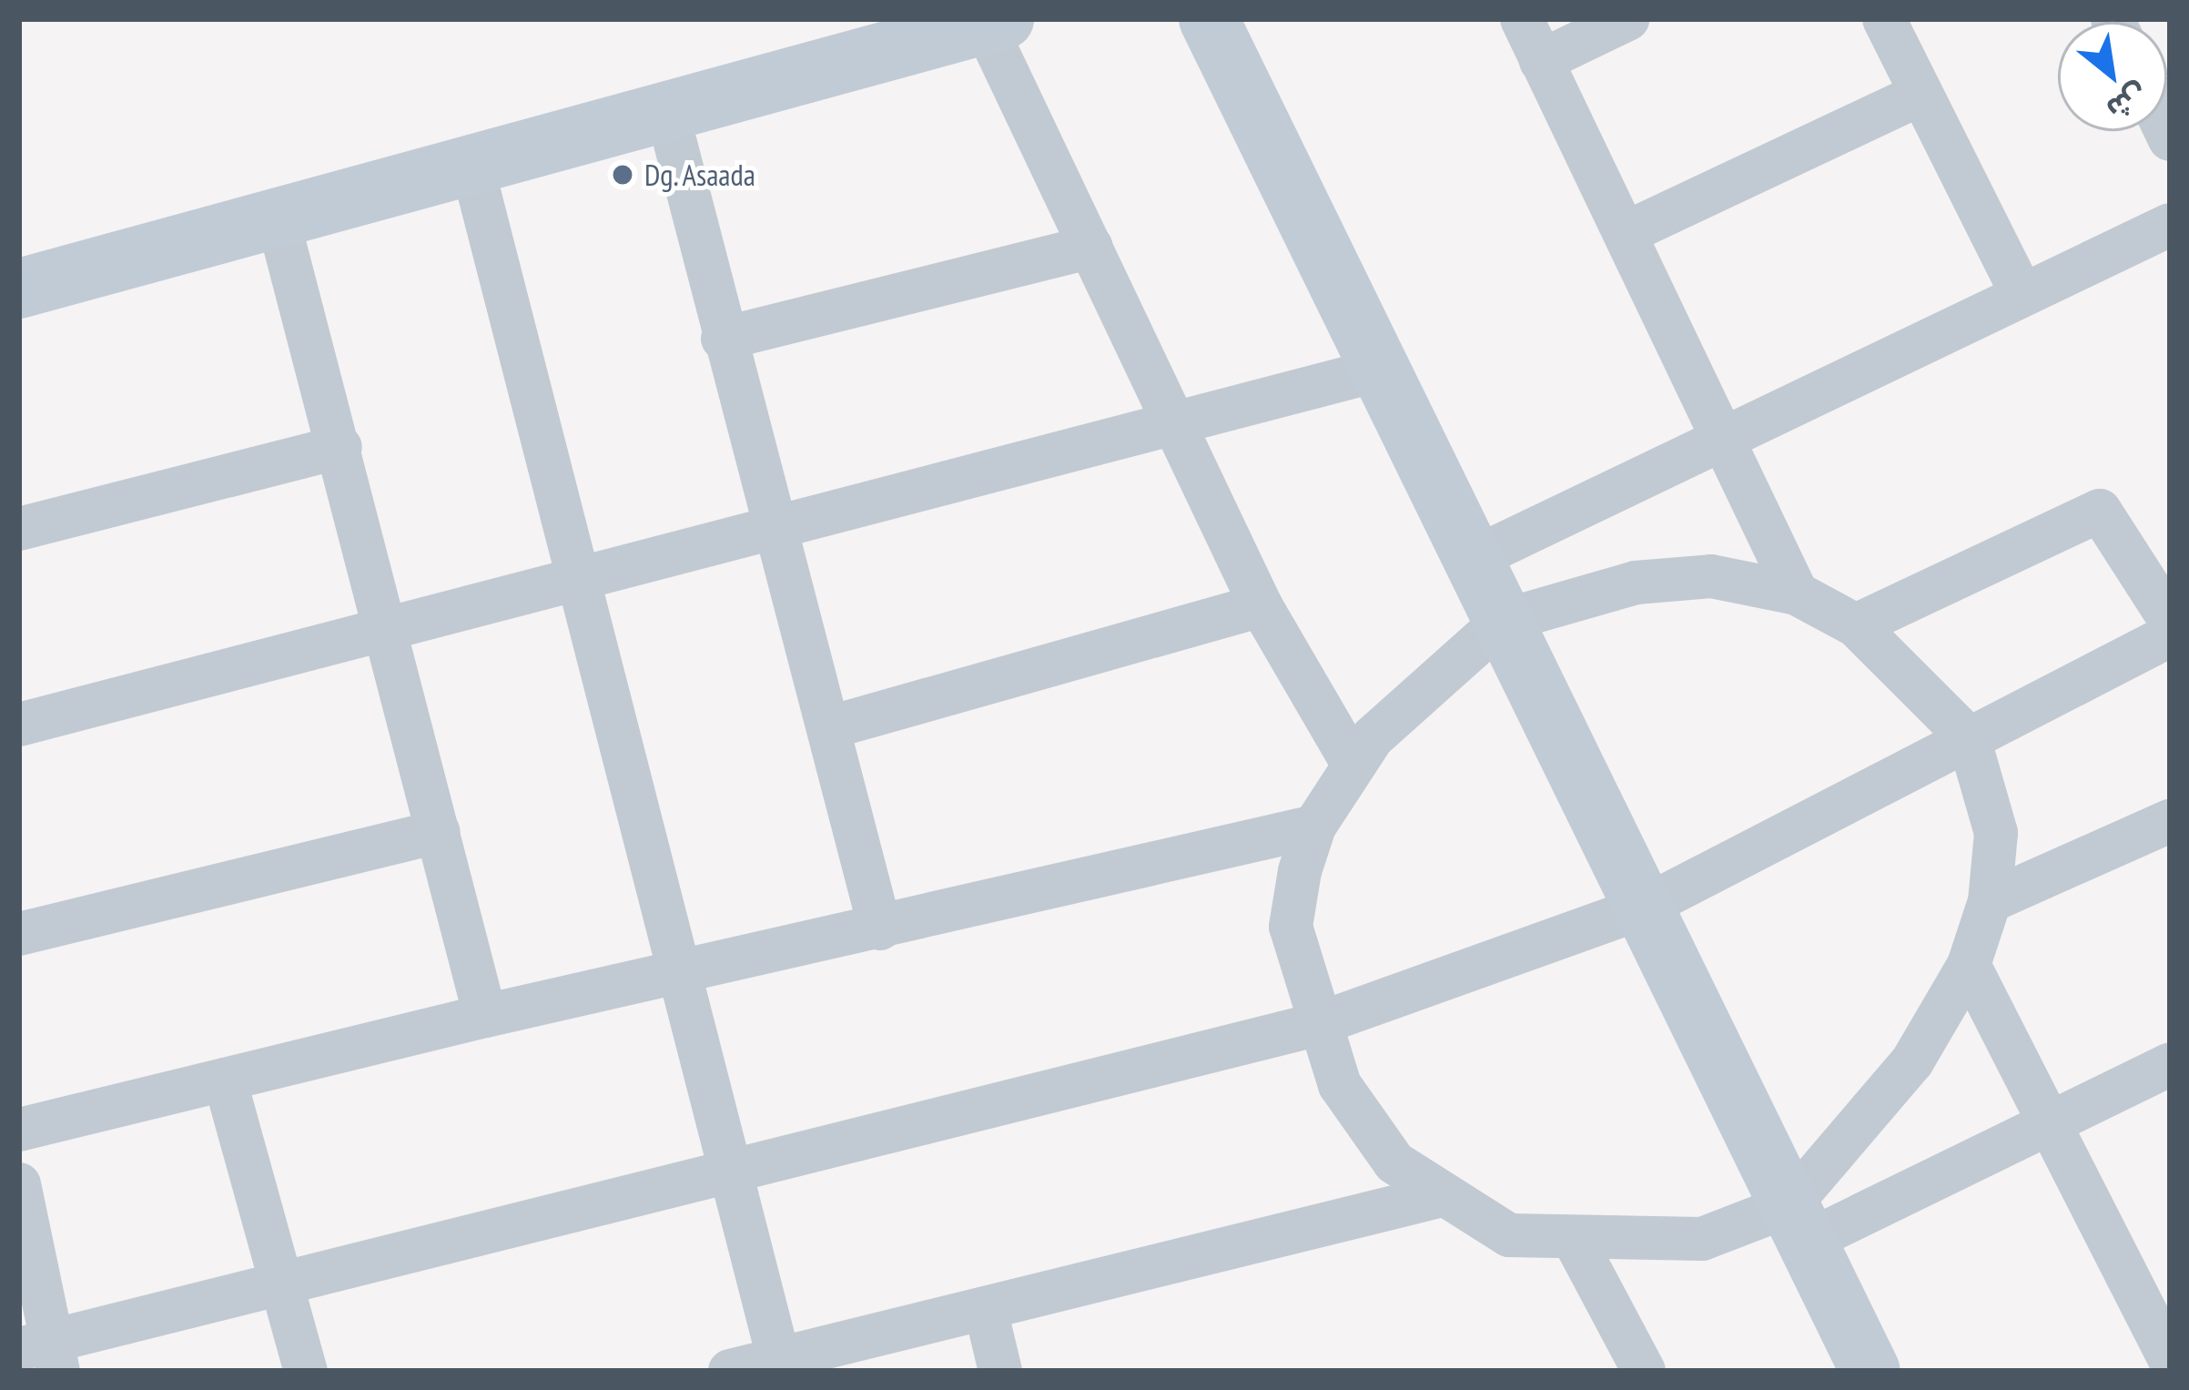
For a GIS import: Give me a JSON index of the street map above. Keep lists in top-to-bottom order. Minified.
{"places":["Dg. Asaada"],"north":"bottom right"}
